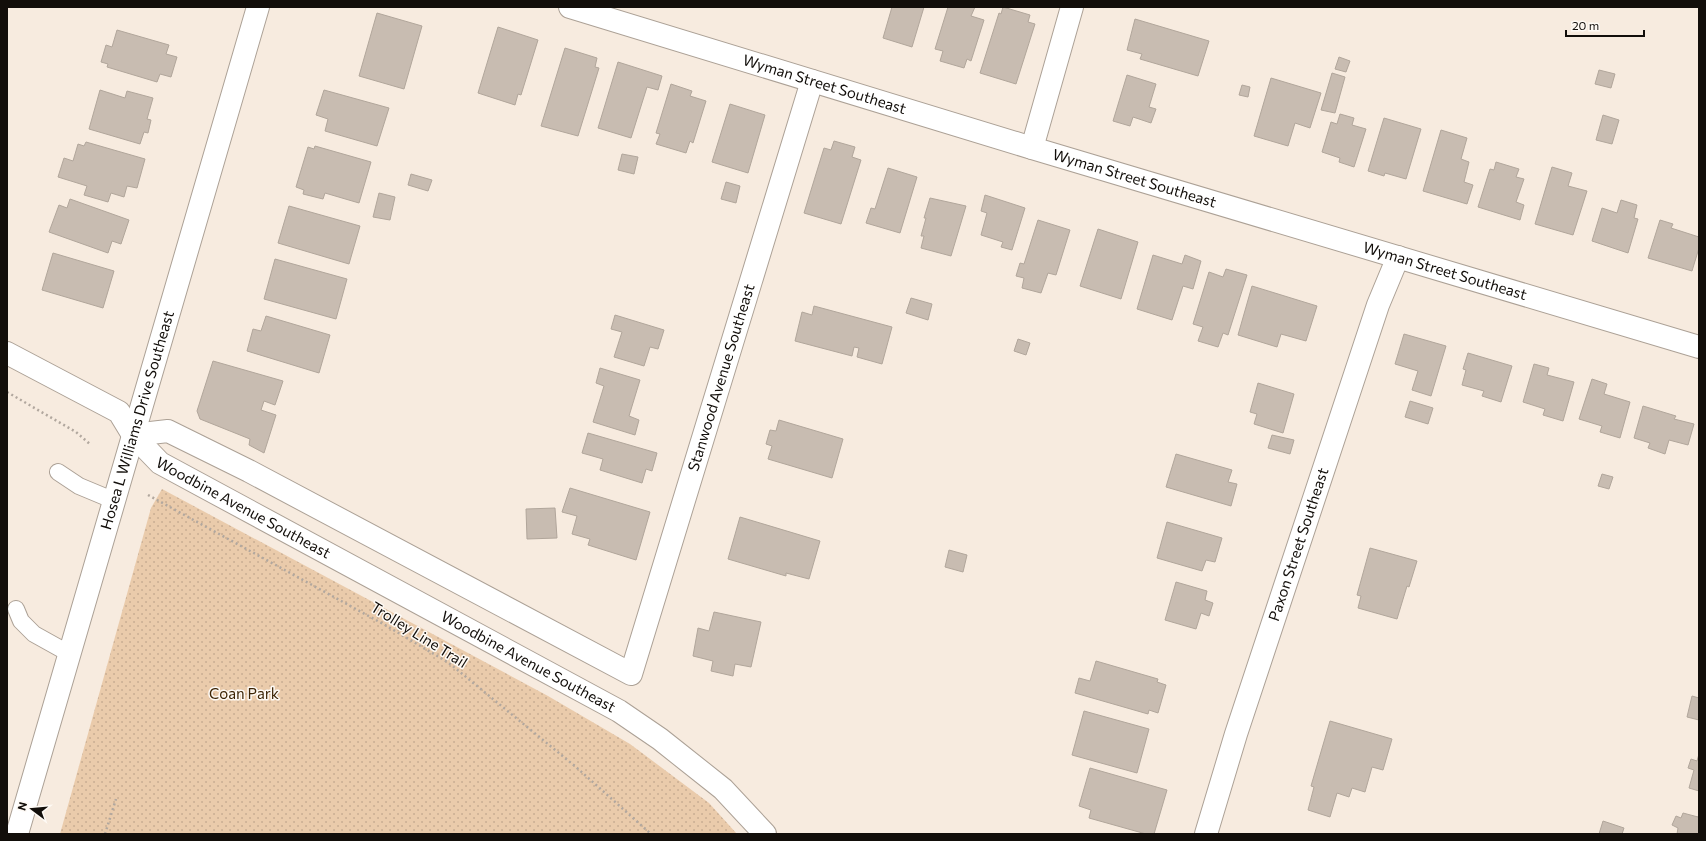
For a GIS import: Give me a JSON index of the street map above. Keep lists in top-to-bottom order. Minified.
{"streets":{"street":["Wyman Street Southeast","Stanwood Avenue Southeast","Hosea L Williams Drive Southeast","Woodbine Avenue Southeast","Paxon Street Southeast"],"path":["Trolley Line Trail"]},"crossings":[["Wyman Street Southeast","Stanwood Avenue Southeast"],["Wyman Street Southeast","Paxon Street Southeast"],["Stanwood Avenue Southeast","Woodbine Avenue Southeast"],["Hosea L Williams Drive Southeast","Woodbine Avenue Southeast"]],"parks":["Coan Park"],"scale_bar":"20 m","north":"left"}
